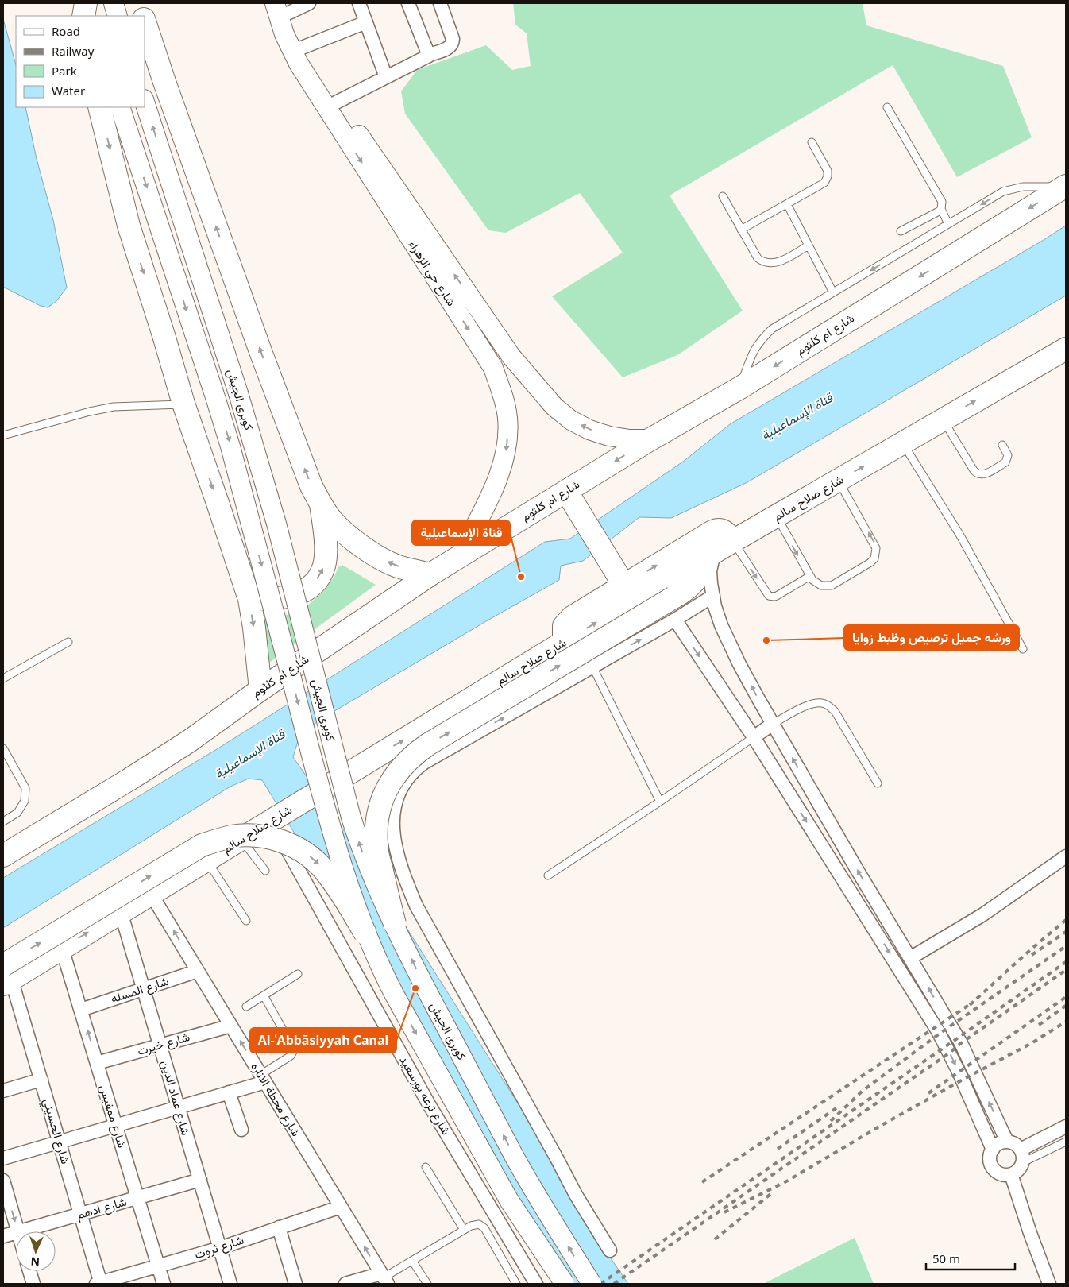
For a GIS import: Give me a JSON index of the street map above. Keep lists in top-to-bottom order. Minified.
{"streets":{"highway":["شارع ام كلثوم","شارع صلاح سالم"],"main road":["شارع حي الزهراء","كوبرى الجيش"],"street":["شارع المسله","شارع خيرت","شارع ترعه بورسعيد","شارع عماد الدين","شارع محطة الاناره","شارع ممفيس","شارع الحسيني","شارع ادهم","شارع ثروت"]},"crossings":[["شارع حي الزهراء","شارع ام كلثوم"],["شارع صلاح سالم","شارع ترعه بورسعيد"],["شارع صلاح سالم","شارع عماد الدين"],["شارع صلاح سالم","شارع محطة الاناره"],["شارع صلاح سالم","شارع ممفيس"],["شارع صلاح سالم","شارع الحسيني"],["شارع المسله","شارع عماد الدين"],["شارع المسله","شارع محطة الاناره"],["شارع المسله","شارع ممفيس"],["شارع خيرت","شارع عماد الدين"],["شارع خيرت","شارع محطة الاناره"],["شارع خيرت","شارع ممفيس"],["شارع عماد الدين","شارع ادهم"],["شارع عماد الدين","شارع ثروت"],["شارع محطة الاناره","شارع ثروت"],["شارع ممفيس","شارع ادهم"],["شارع ممفيس","شارع ثروت"],["شارع الحسيني","شارع ادهم"],["شارع الحسيني","شارع ثروت"]],"one_way":["شارع ام كلثوم","شارع صلاح سالم","شارع محطة الاناره"],"water":["قناة الإسماعيلية"],"places":["قناة الإسماعيلية","ورشه جميل ترصيص وظبط زوايا","Al-ʿAbbāsiyyah Canal"],"legend":["Road","Railway","Park","Water"],"scale_bar":"50 m","north":"bottom"}
